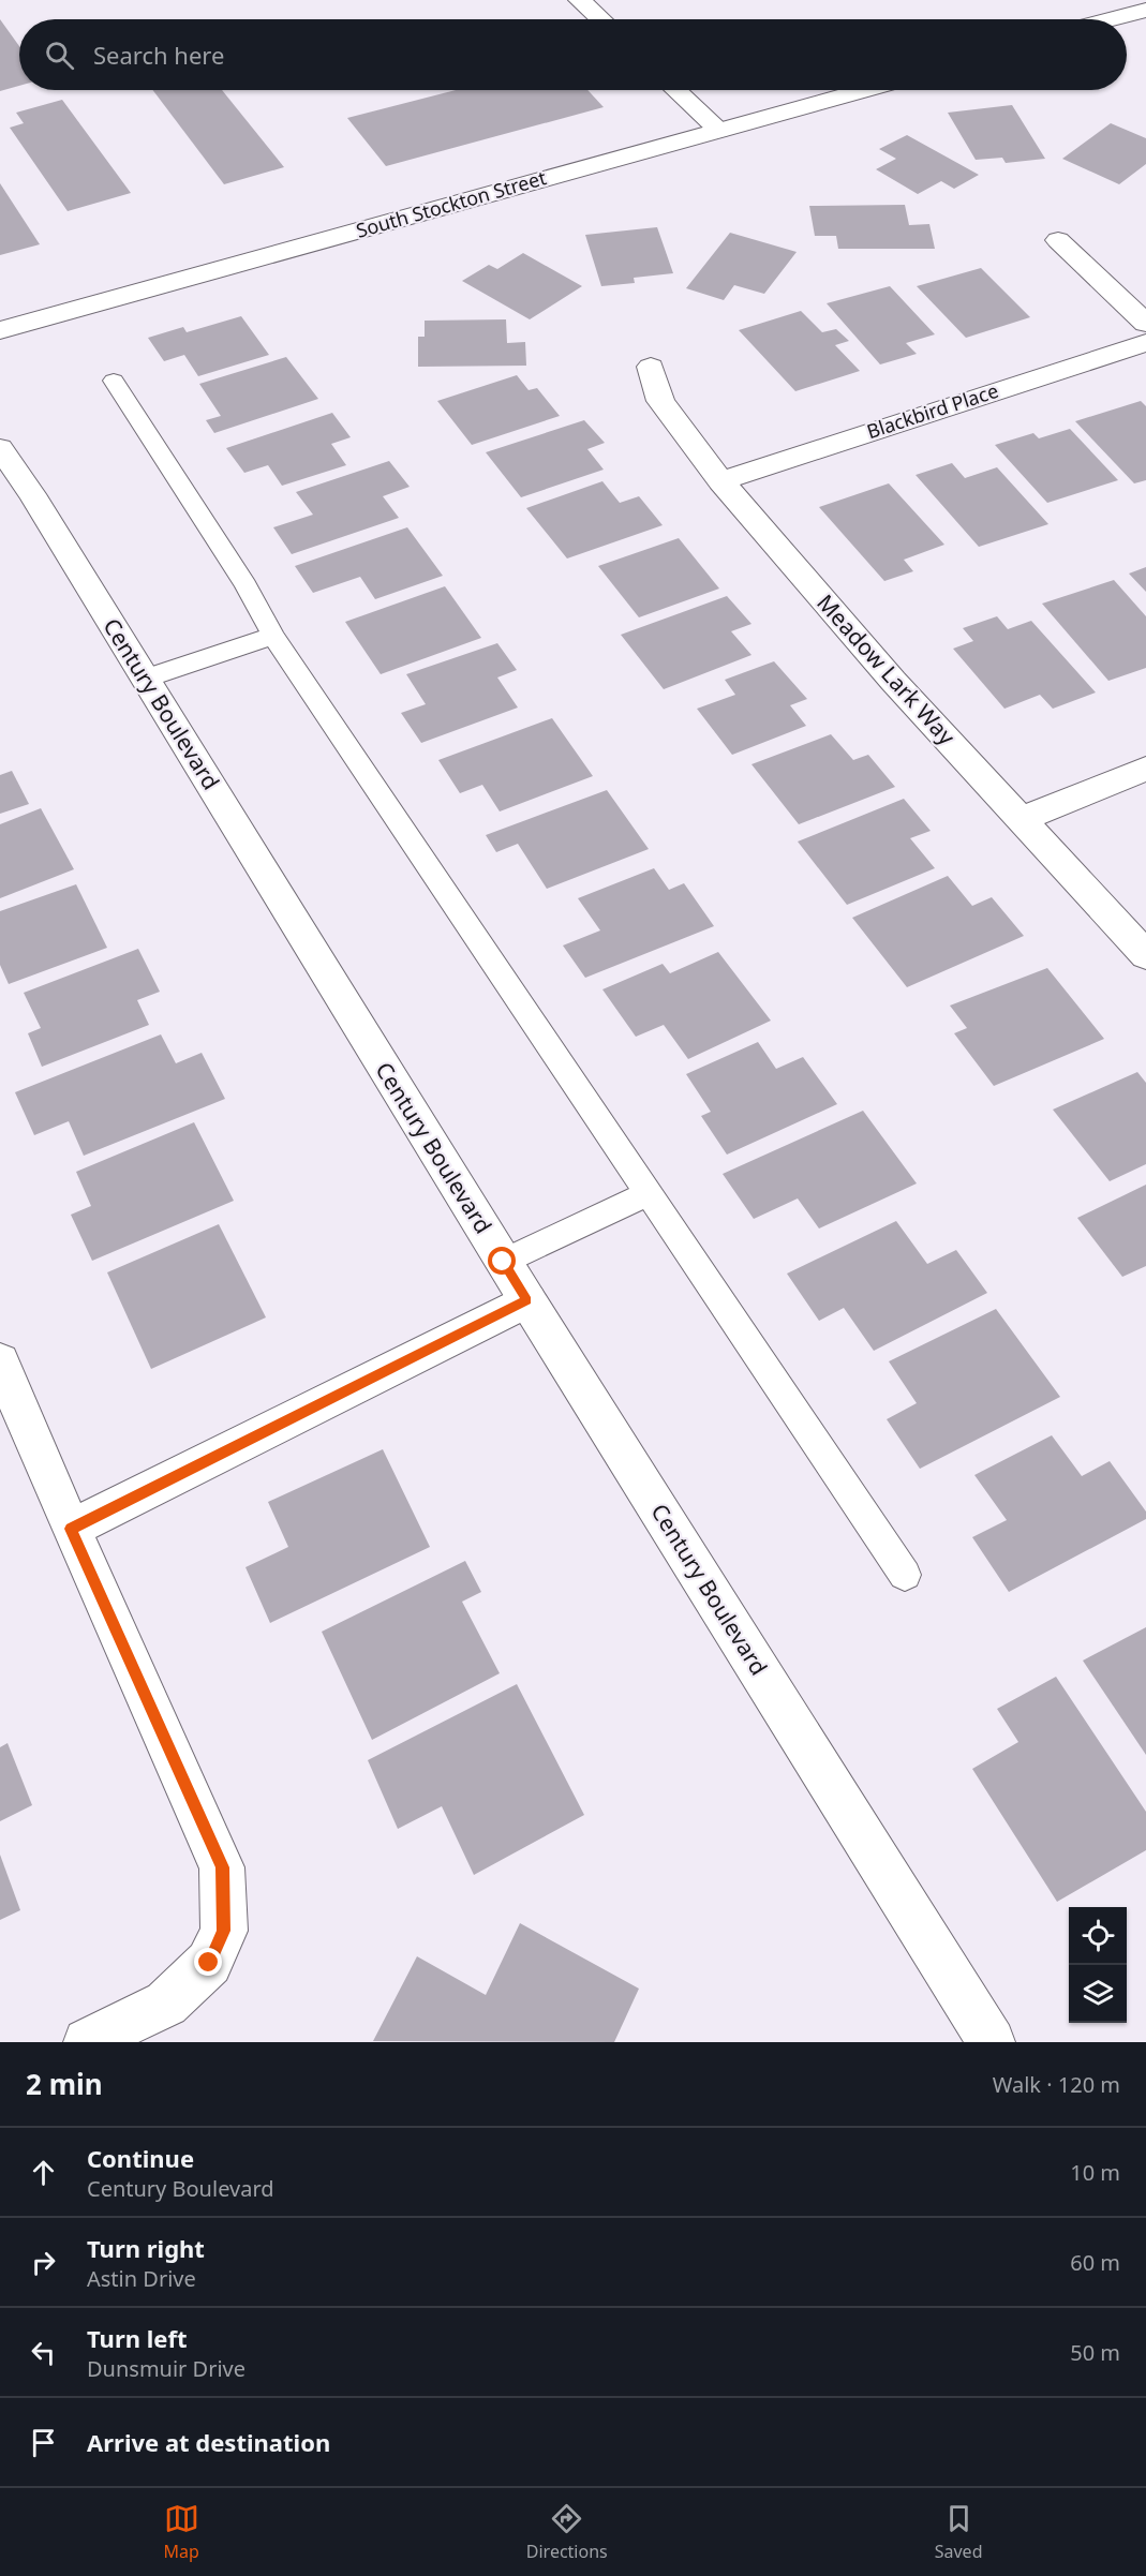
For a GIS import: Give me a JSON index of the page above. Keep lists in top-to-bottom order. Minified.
{"streets":{"street":["South Stockton Street","Blackbird Place","Meadow Lark Way","Century Boulevard"]},"crossings":[["Blackbird Place","Meadow Lark Way"]],"page":{"search":"Search here","heading":["2 min","Walk · 120 m"],"list":[["Continue","Century Boulevard","10 m"],["Turn right","Astin Drive","60 m"],["Turn left","Dunsmuir Drive","50 m"],"Arrive at destination"],"nav":["Map","Directions","Saved"]}}
